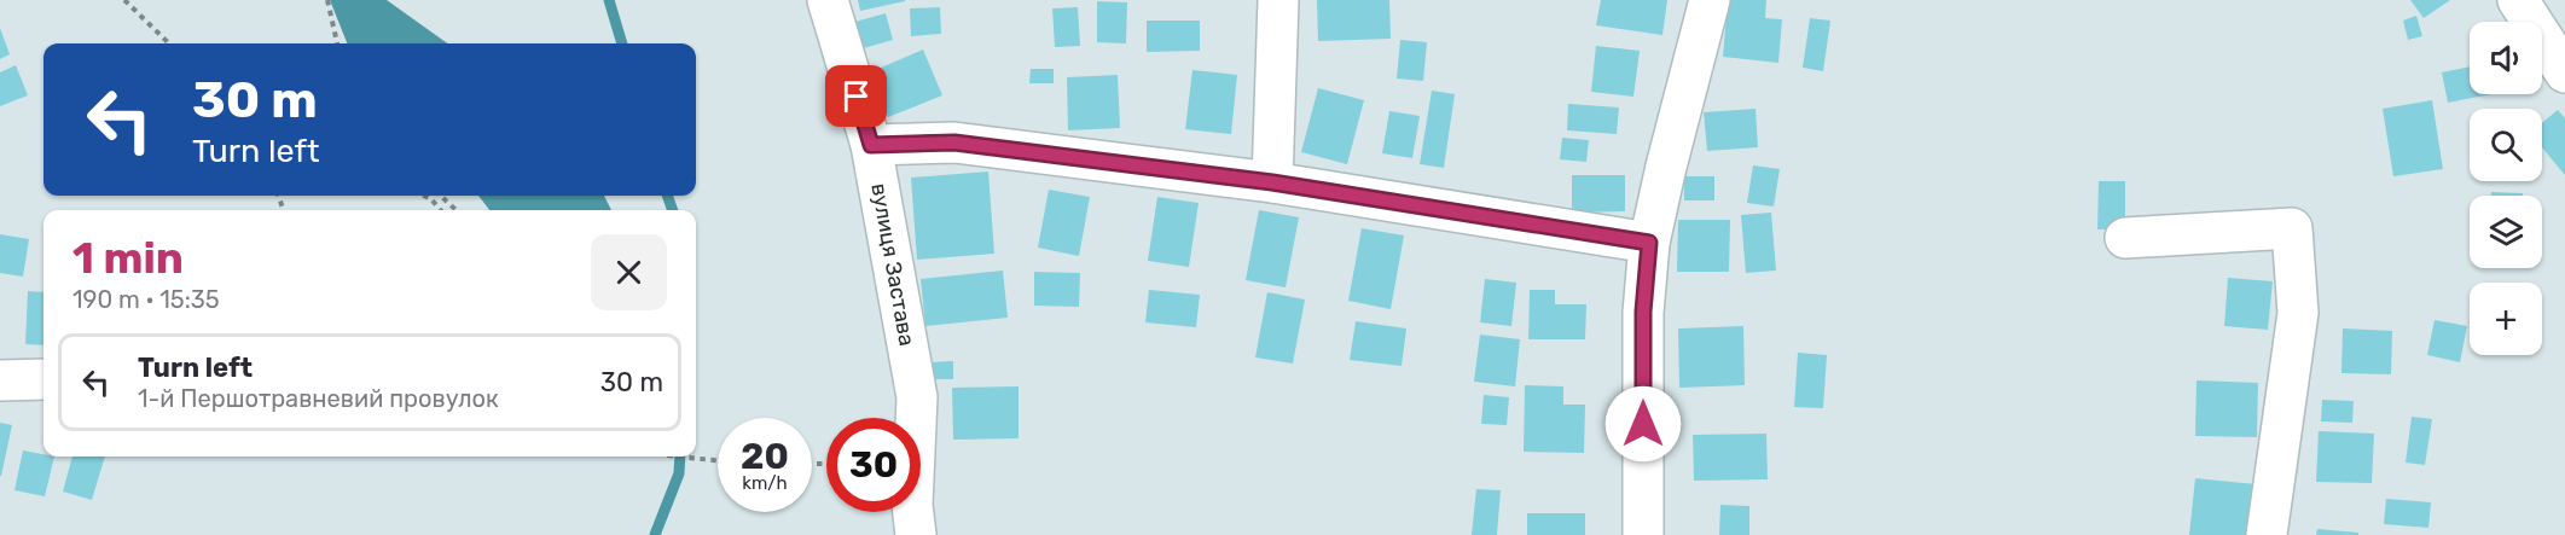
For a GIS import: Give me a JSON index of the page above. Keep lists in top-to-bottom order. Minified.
{"streets":{"street":["вулиця Застава"]},"page":{"map_buttons":"+","turn":["30 m","Turn left"],"heading":["1 min","190 m · 15:35"],"list":[{"name":"Turn left","note":"1-й Першотравневий провулок","value":"30 m"}],"speed":"20 km/h","limit":"30"}}
